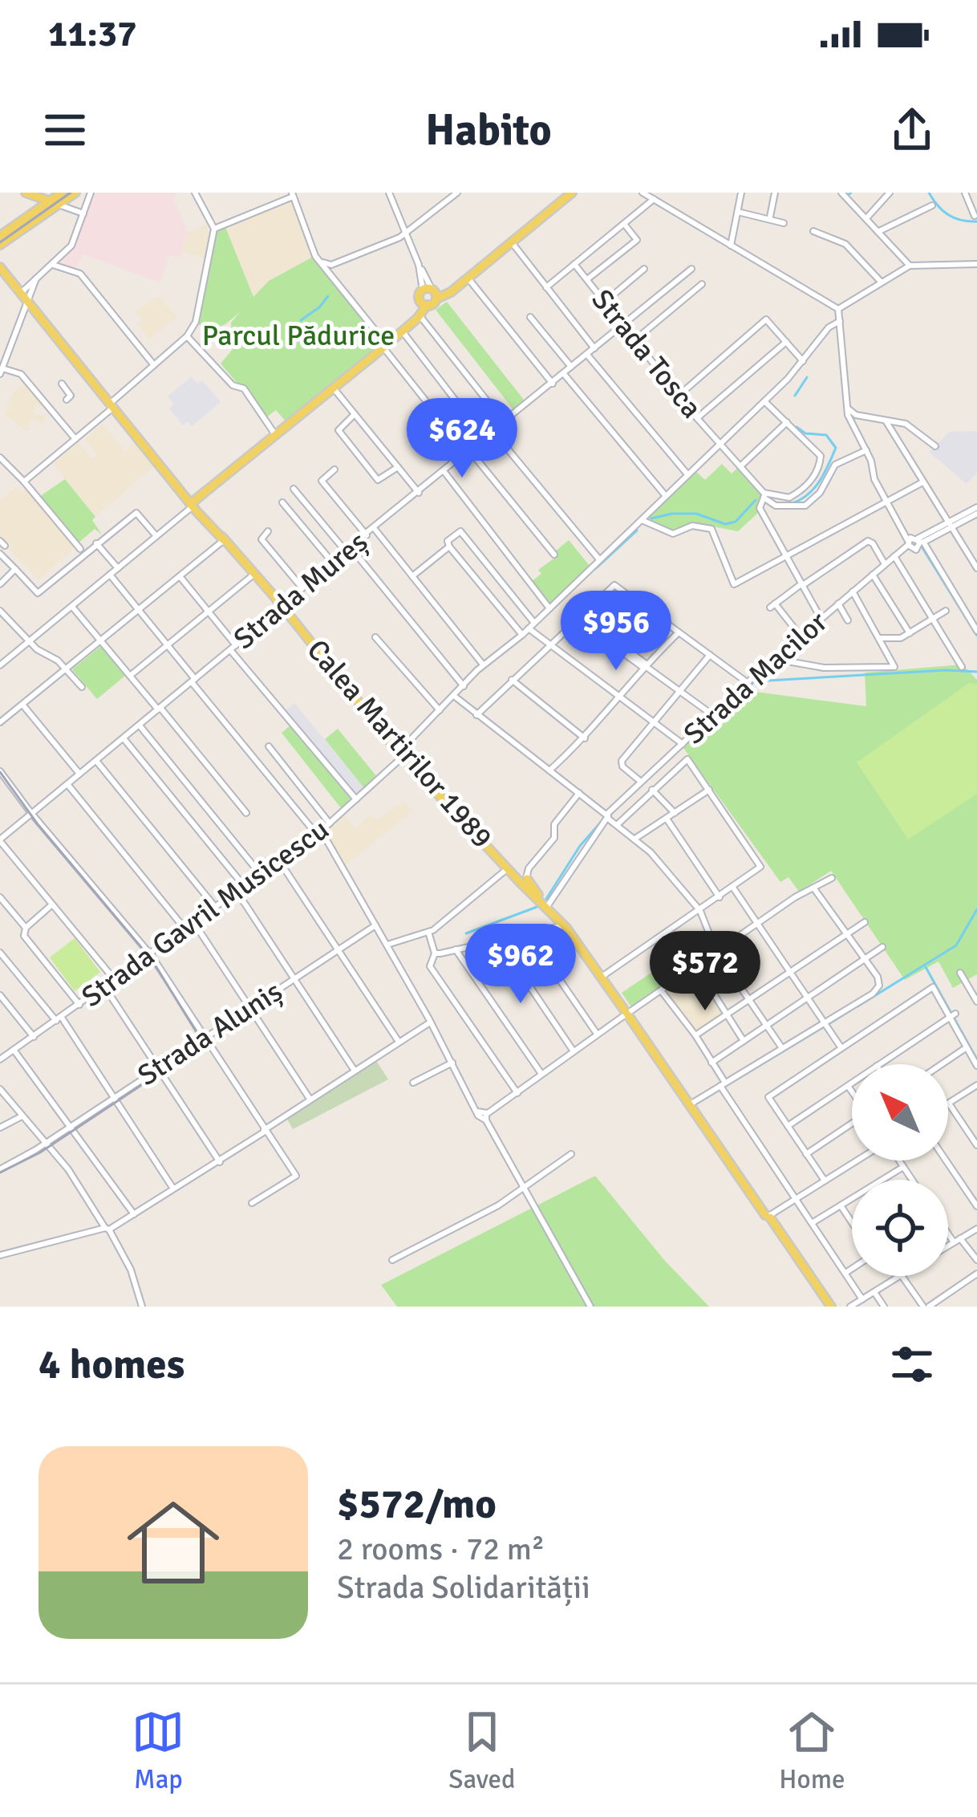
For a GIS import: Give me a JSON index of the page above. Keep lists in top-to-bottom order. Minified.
{"streets":{"main road":["Calea Martirilor 1989"],"street":["Strada Tosca","Strada Mureș","Strada Macilor","Strada Gavril Musicescu","Strada Aluniș"]},"crossings":[["Strada Tosca","Strada Mureș"],["Strada Tosca","Strada Gavril Musicescu"],["Strada Mureș","Calea Martirilor 1989"],["Strada Macilor","Calea Martirilor 1989"],["Calea Martirilor 1989","Strada Gavril Musicescu"]],"parks":["Parcul Pădurice"],"north":"top left","page":{"status":"11:37","header":"Habito","price":["$624","$956","$962","$572"],"heading":"4 homes","list":[{"name":"$572/mo","note":"2 rooms · 72 m² · Strada Solidarității"}],"tabs":["Map","Saved","Home"]}}
